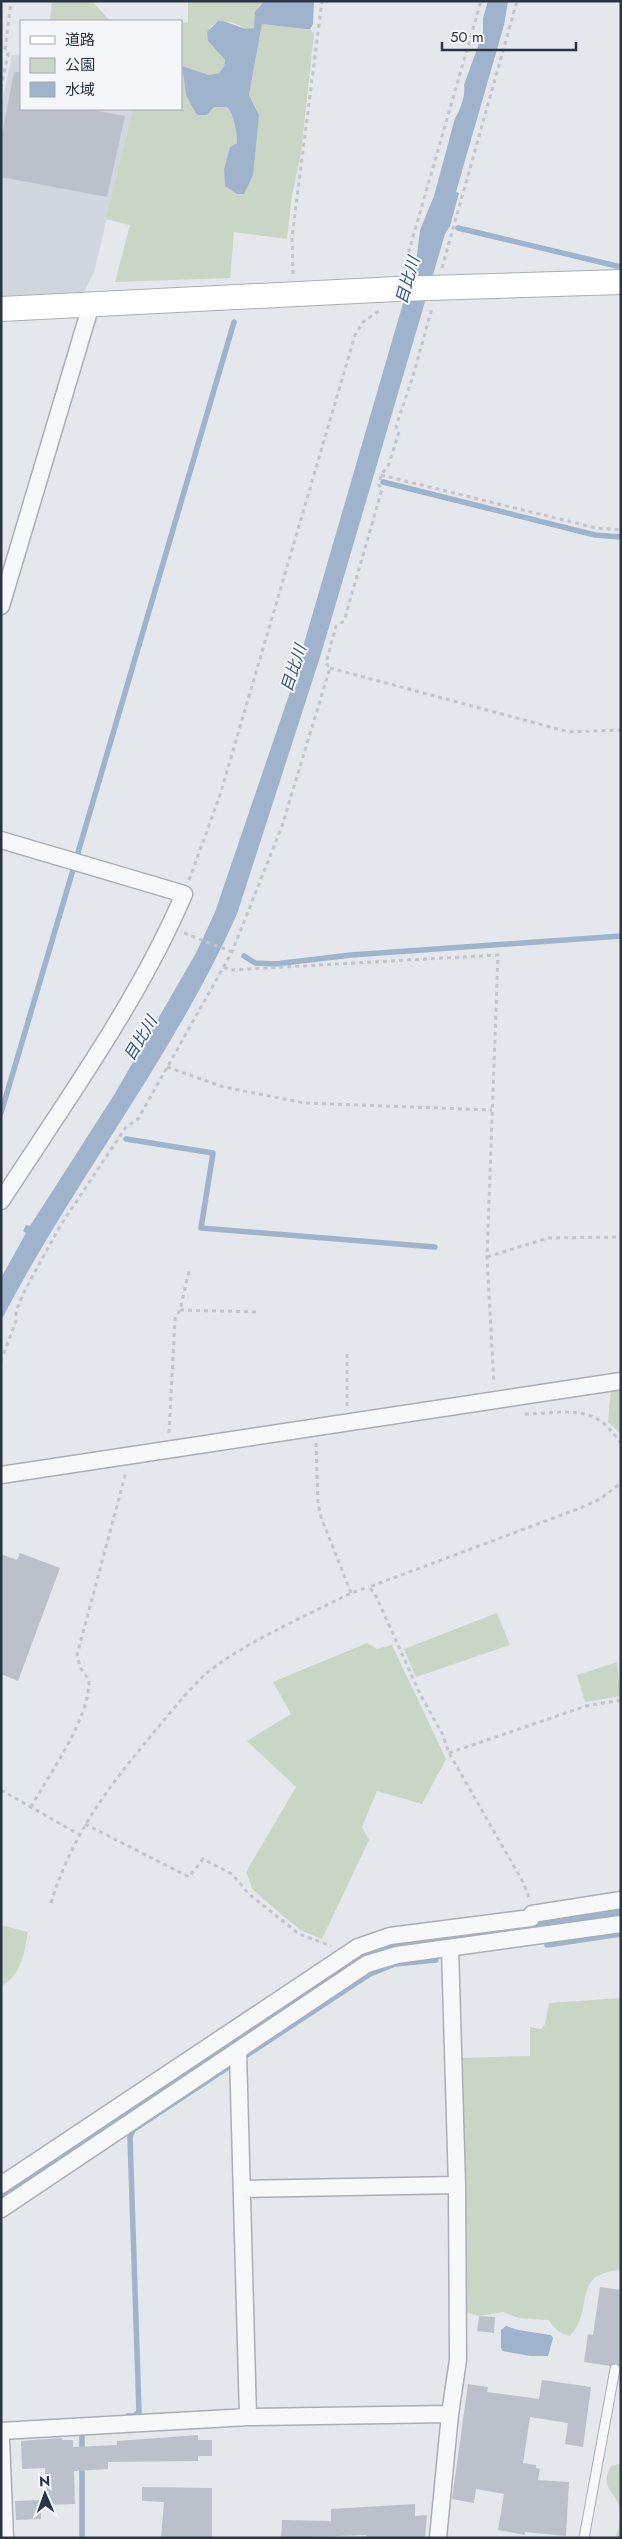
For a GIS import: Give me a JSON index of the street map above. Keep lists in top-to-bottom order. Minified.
{"water":["目比川"],"legend":["道路","公園","水域"],"scale_bar":"50 m","north":"top"}
